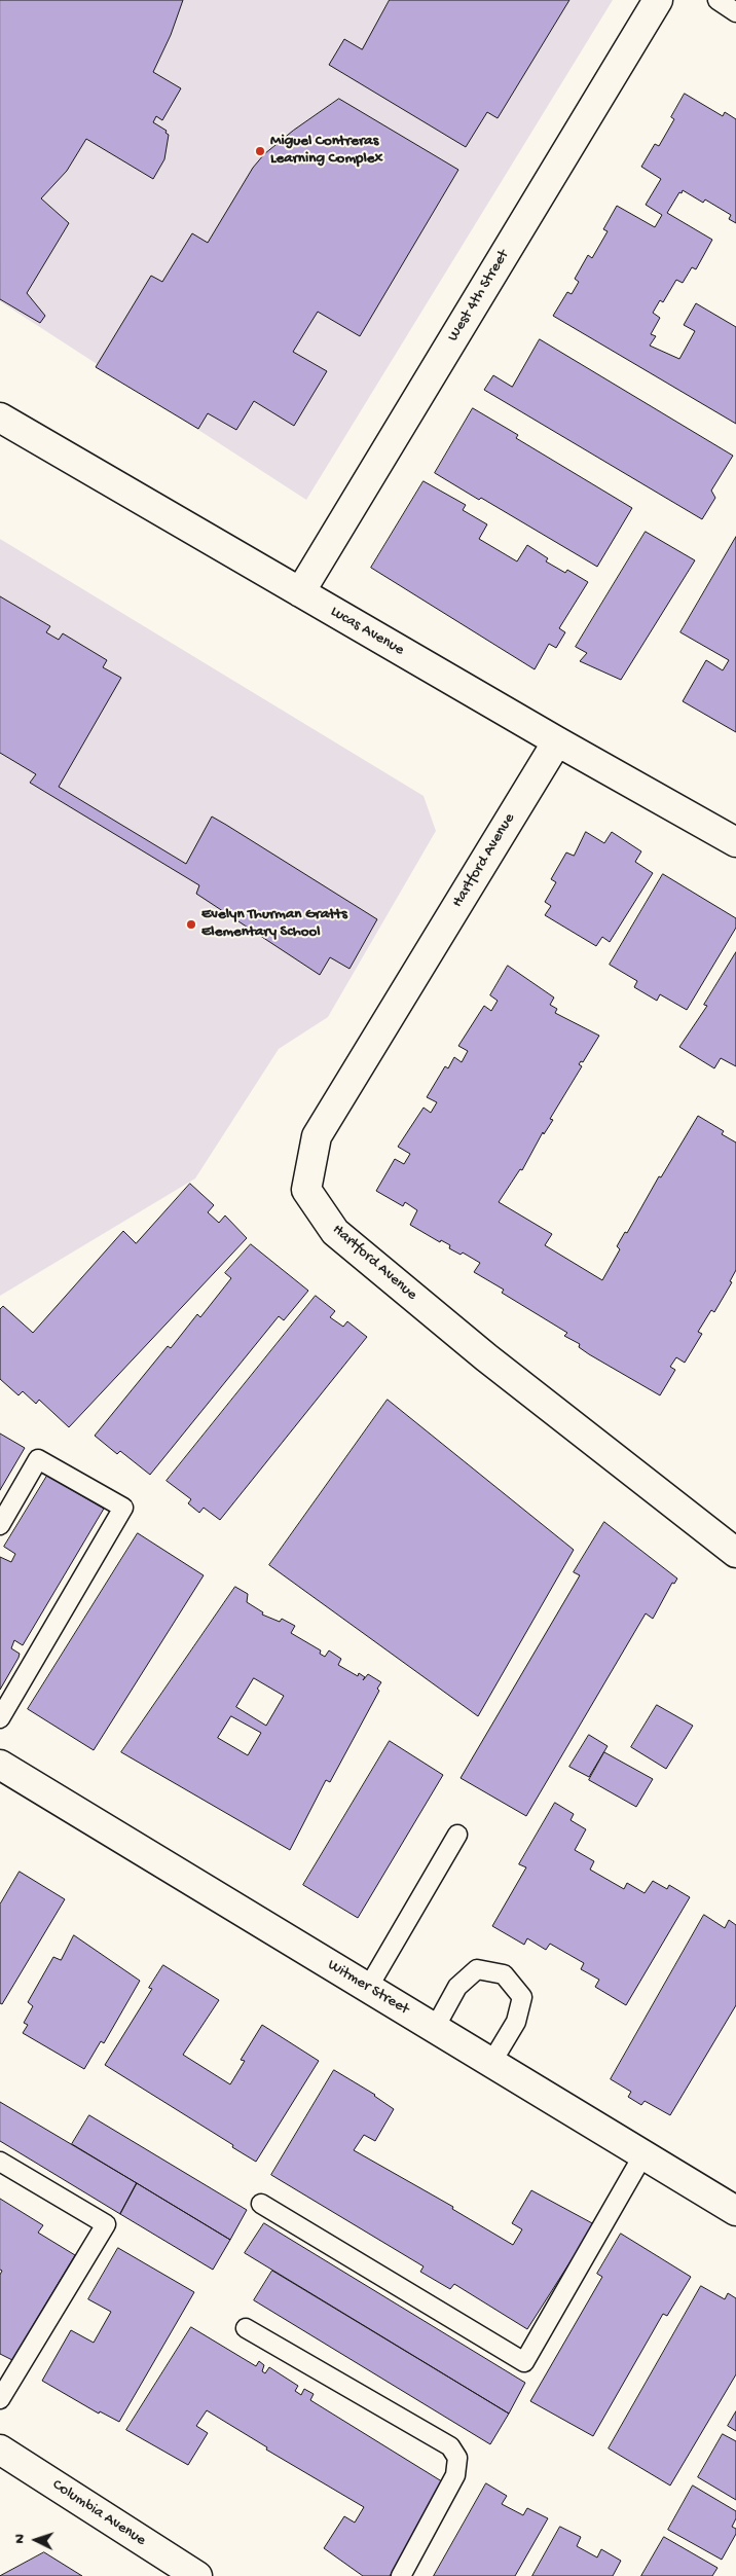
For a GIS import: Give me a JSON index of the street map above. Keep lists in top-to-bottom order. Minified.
{"streets":{"street":["West 4th Street","Lucas Avenue","Hartford Avenue","Witmer Street","Columbia Avenue"]},"crossings":[["West 4th Street","Lucas Avenue"],["Lucas Avenue","Hartford Avenue"]],"places":["Miguel Contreras Learning Complex","Evelyn Thurman Gratts Elementary School"],"north":"left"}
